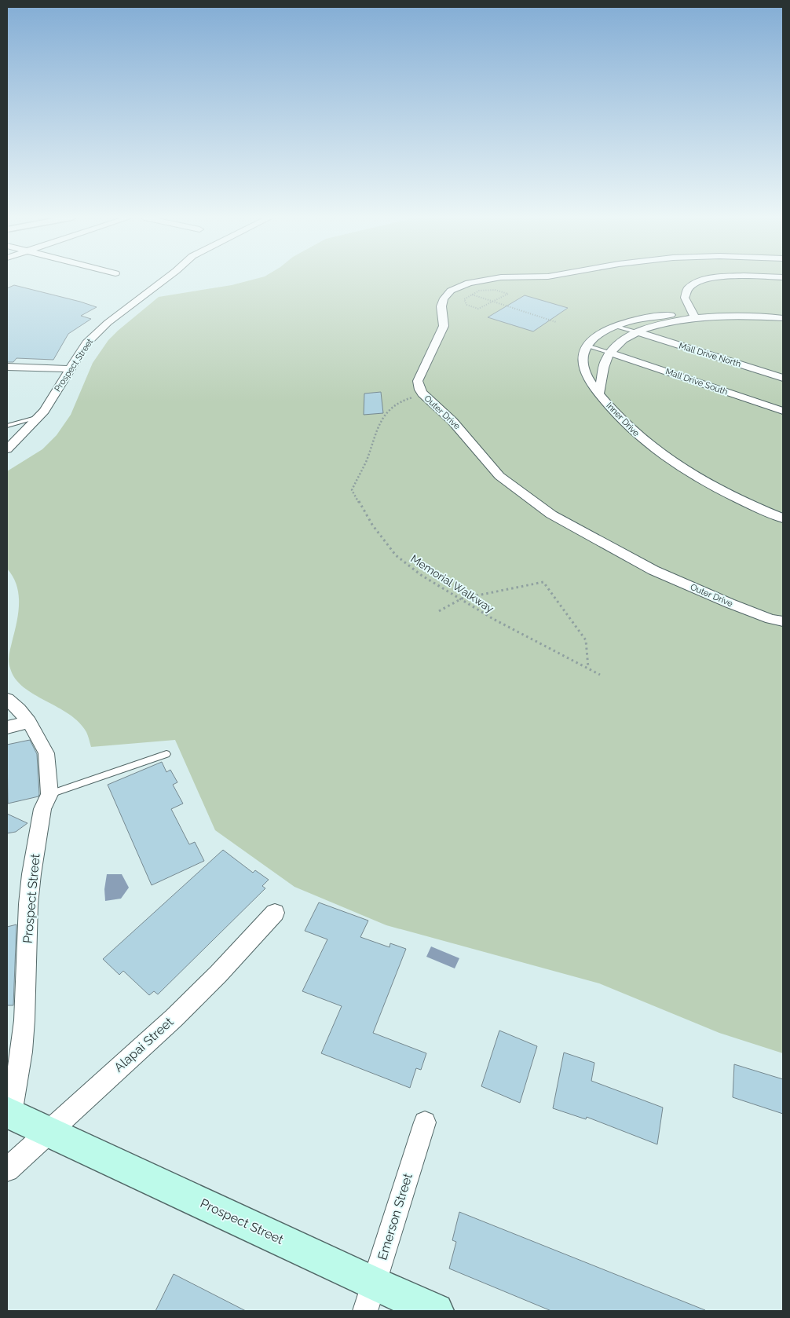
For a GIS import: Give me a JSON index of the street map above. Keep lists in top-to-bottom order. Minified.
{"streets":{"main road":["Prospect Street"],"street":["Mall Drive North","Mall Drive South","Outer Drive","Inner Drive","Alapai Street","Emerson Street"],"path":["Memorial Walkway"]},"crossings":[["Mall Drive North","Inner Drive"],["Prospect Street","Alapai Street"],["Prospect Street","Emerson Street"],["Mall Drive South","Inner Drive"],["Outer Drive","Memorial Walkway"]]}
